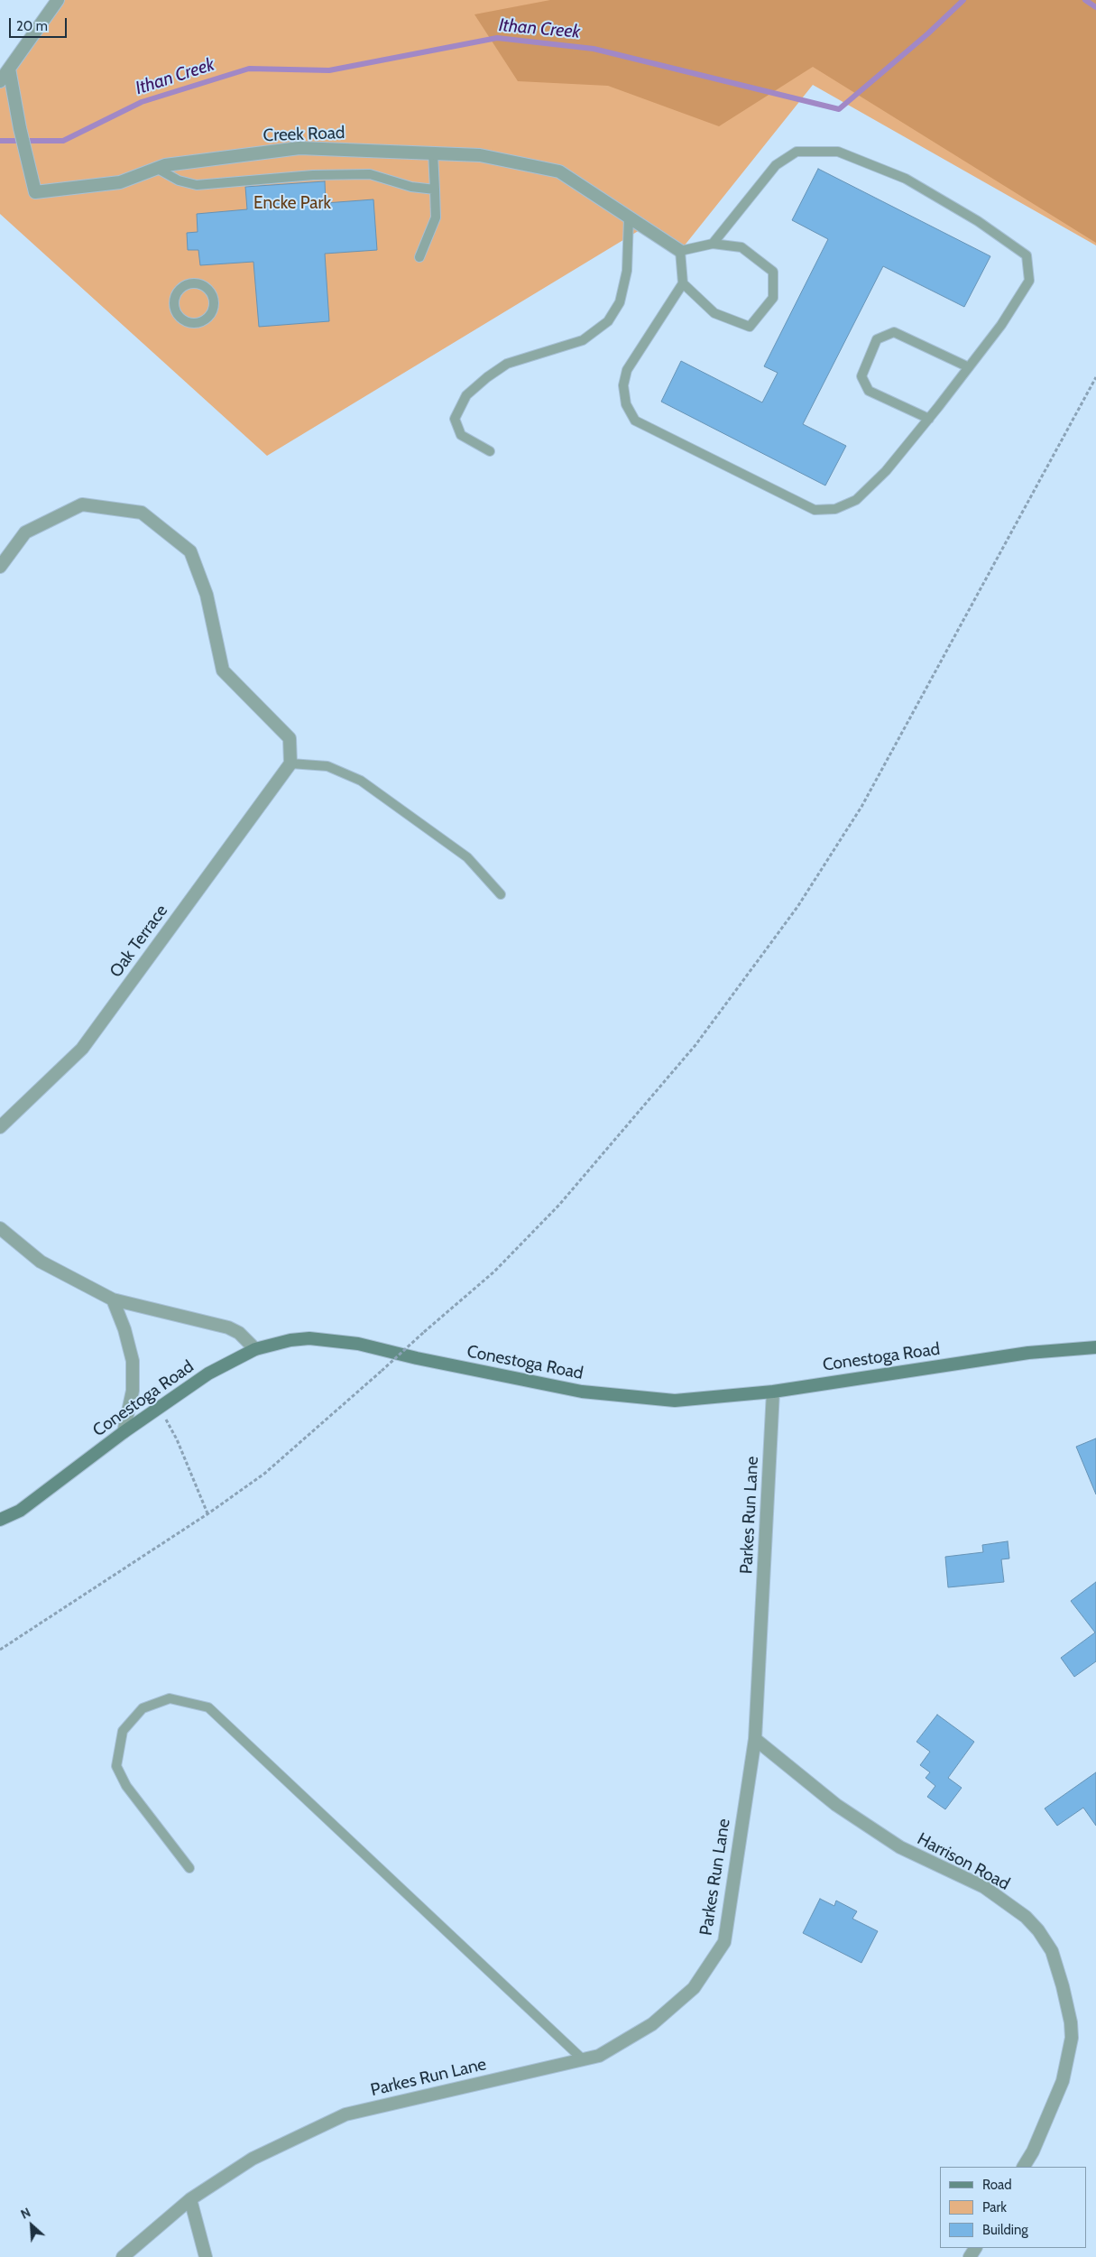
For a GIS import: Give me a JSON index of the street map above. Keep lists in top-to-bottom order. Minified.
{"streets":{"main road":["Conestoga Road"],"street":["Creek Road","Oak Terrace","Parkes Run Lane","Harrison Road"]},"crossings":[["Conestoga Road","Parkes Run Lane"],["Parkes Run Lane","Harrison Road"]],"water":["Ithan Creek"],"parks":["Encke Park"],"legend":["Road","Park","Building"],"scale_bar":"20 m","north":"top left"}
